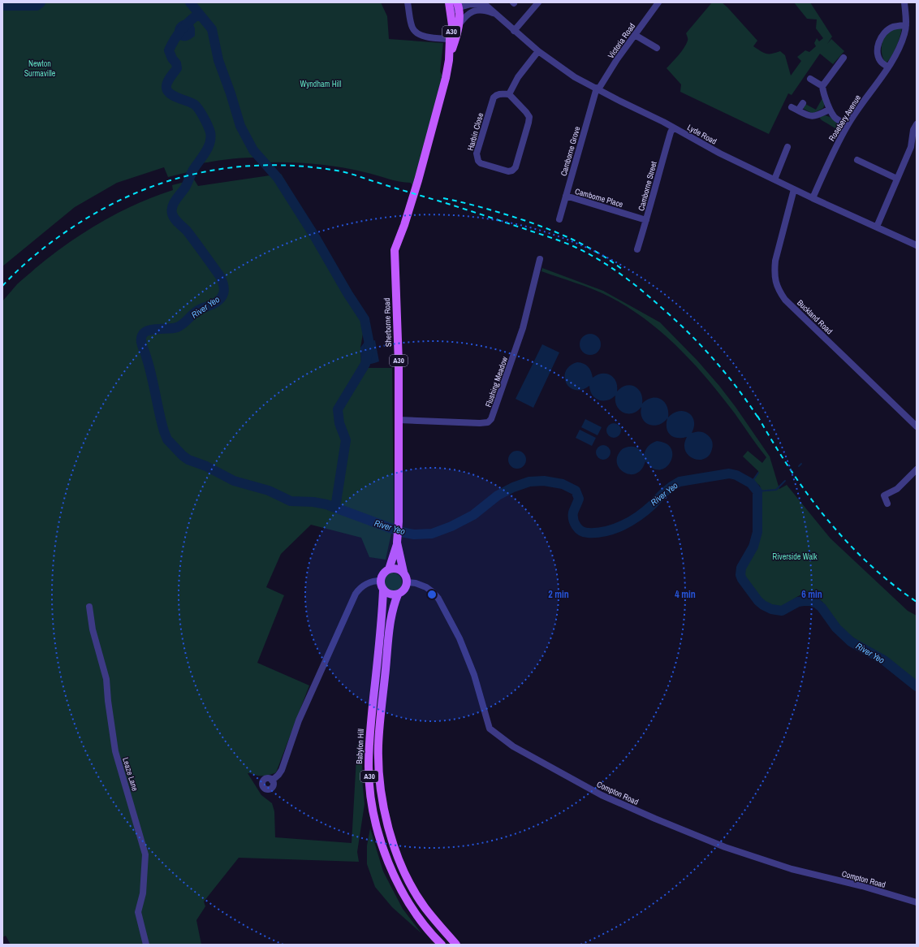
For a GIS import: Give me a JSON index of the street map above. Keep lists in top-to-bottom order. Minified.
{"streets":{"main road":["A30","Sherborne Road","Babylon Hill"],"street":["Victoria Road","Rosebery Avenue","Harbin Close","Lyde Road","Camborne Grove","Camborne Street","Camborne Place","Buckland Road","Flushing Meadow","Leaze Lane","Compton Road"]},"crossings":[["A30","Sherborne Road"],["A30","Babylon Hill"],["A30","Compton Road"],["Victoria Road","Lyde Road"],["Victoria Road","Camborne Grove"],["Rosebery Avenue","Lyde Road"],["Lyde Road","Camborne Grove"],["Lyde Road","Camborne Street"],["Lyde Road","Buckland Road"],["Camborne Grove","Camborne Place"],["Camborne Street","Camborne Place"],["Sherborne Road","Flushing Meadow"],["Babylon Hill","Compton Road"]],"water":["River Yeo"],"parks":["Newton Surmaville","Wyndham Hill","Riverside Walk"],"rings":["2 min","4 min","6 min"]}
